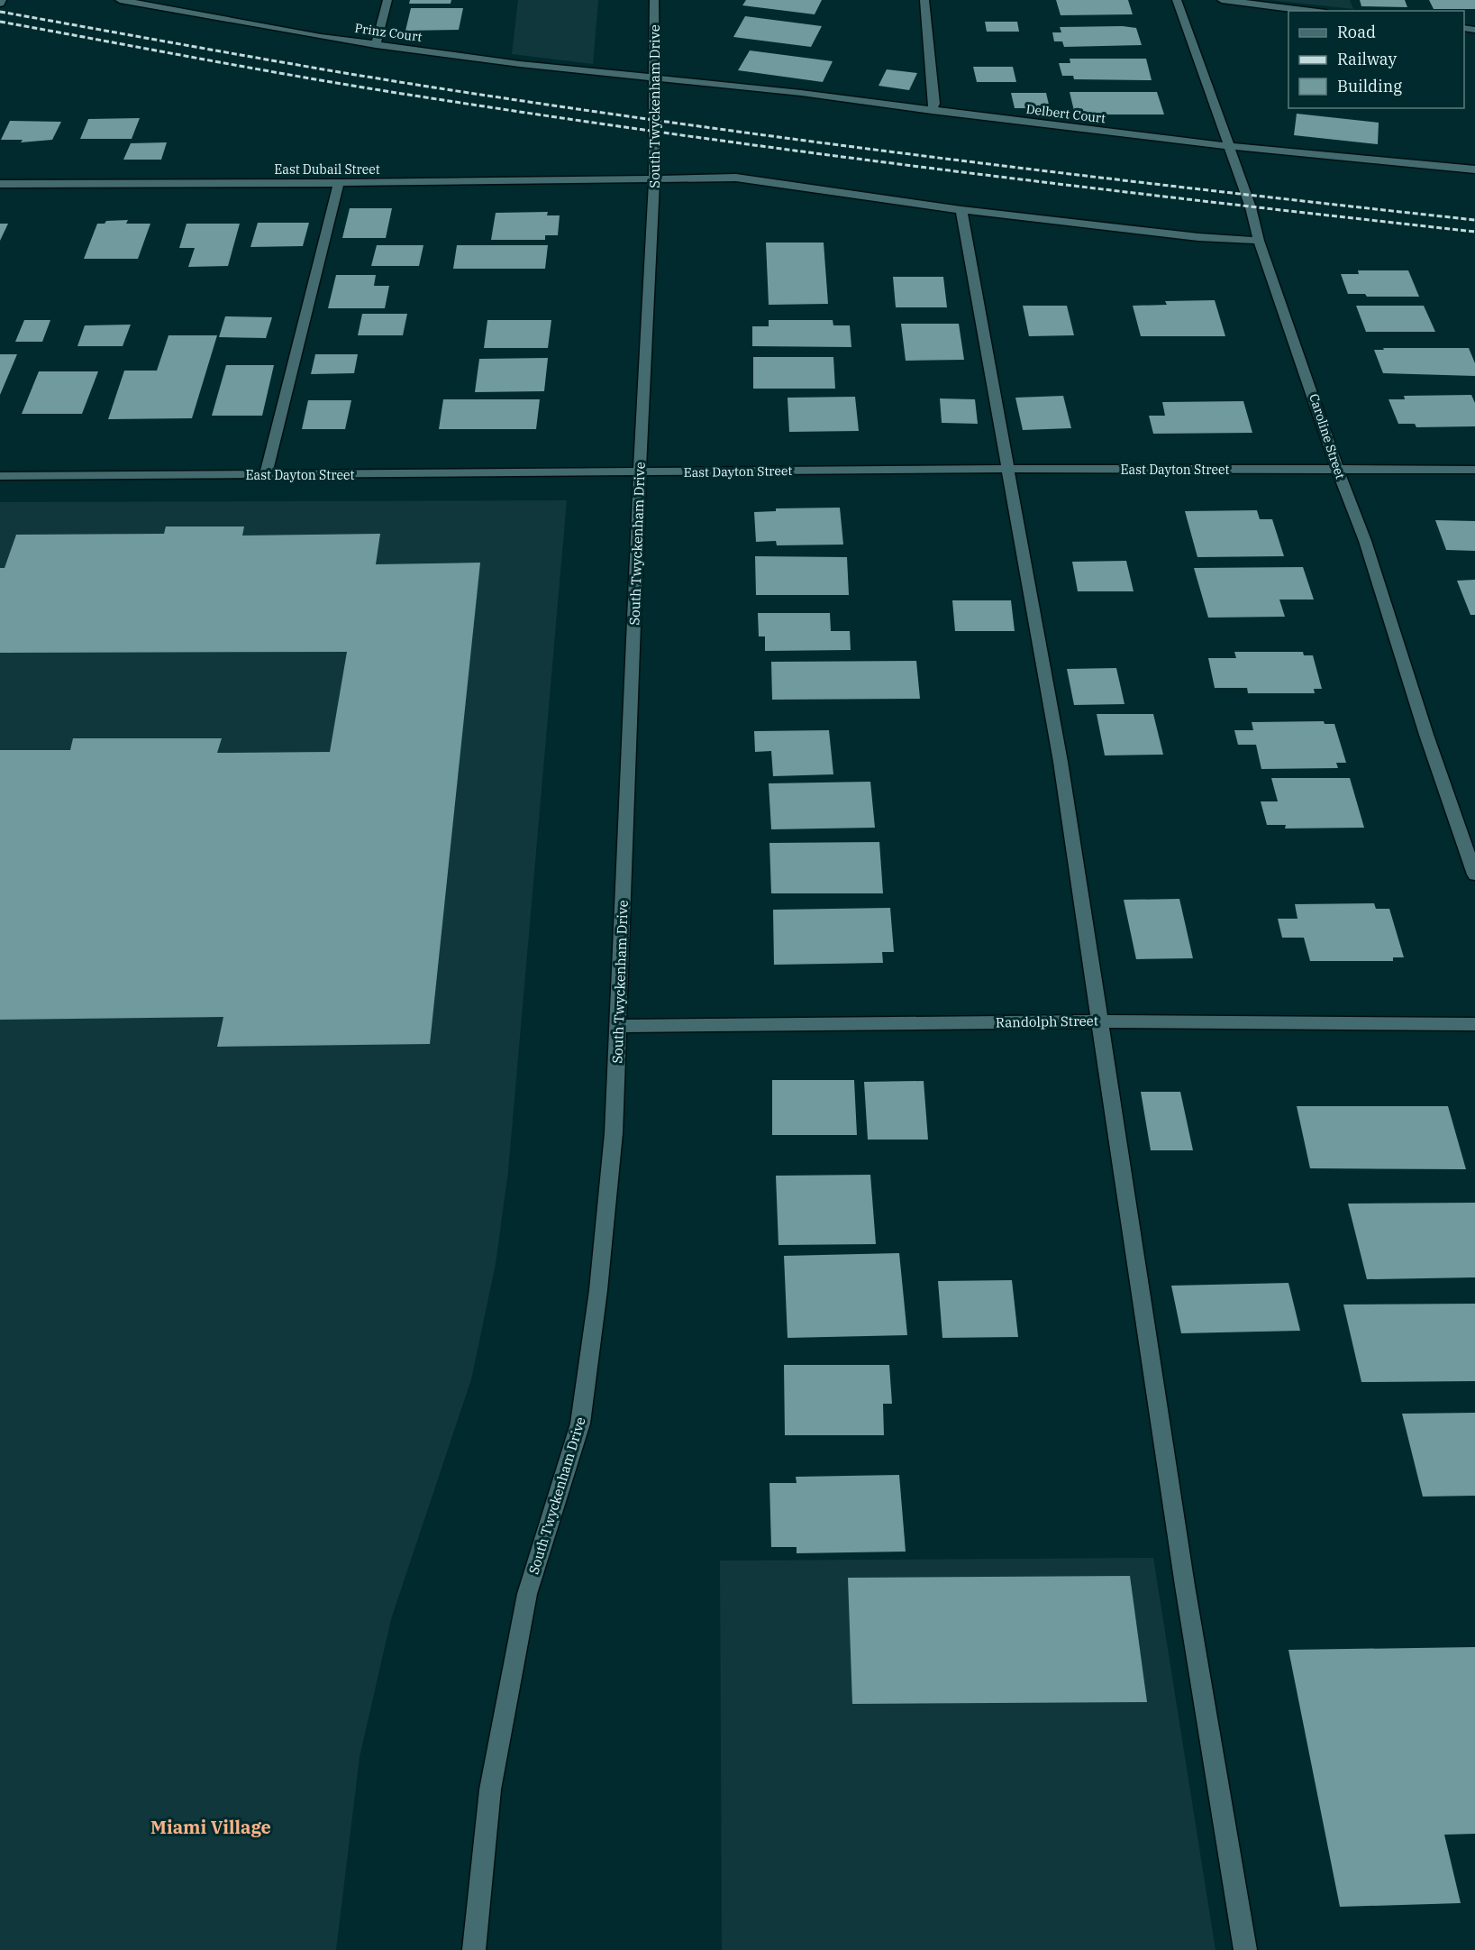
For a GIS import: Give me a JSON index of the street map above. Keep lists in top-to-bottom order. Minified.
{"streets":{"street":["Prinz Court","South Twyckenham Drive","Delbert Court","East Dubail Street","Caroline Street","East Dayton Street","Randolph Street"]},"crossings":[["Prinz Court","South Twyckenham Drive"],["Prinz Court","Delbert Court"],["South Twyckenham Drive","Delbert Court"],["South Twyckenham Drive","East Dubail Street"],["South Twyckenham Drive","East Dayton Street"],["South Twyckenham Drive","Randolph Street"],["Delbert Court","Caroline Street"],["East Dubail Street","Caroline Street"],["Caroline Street","East Dayton Street"]],"districts":["Miami Village"],"legend":["Road","Railway","Building"]}
